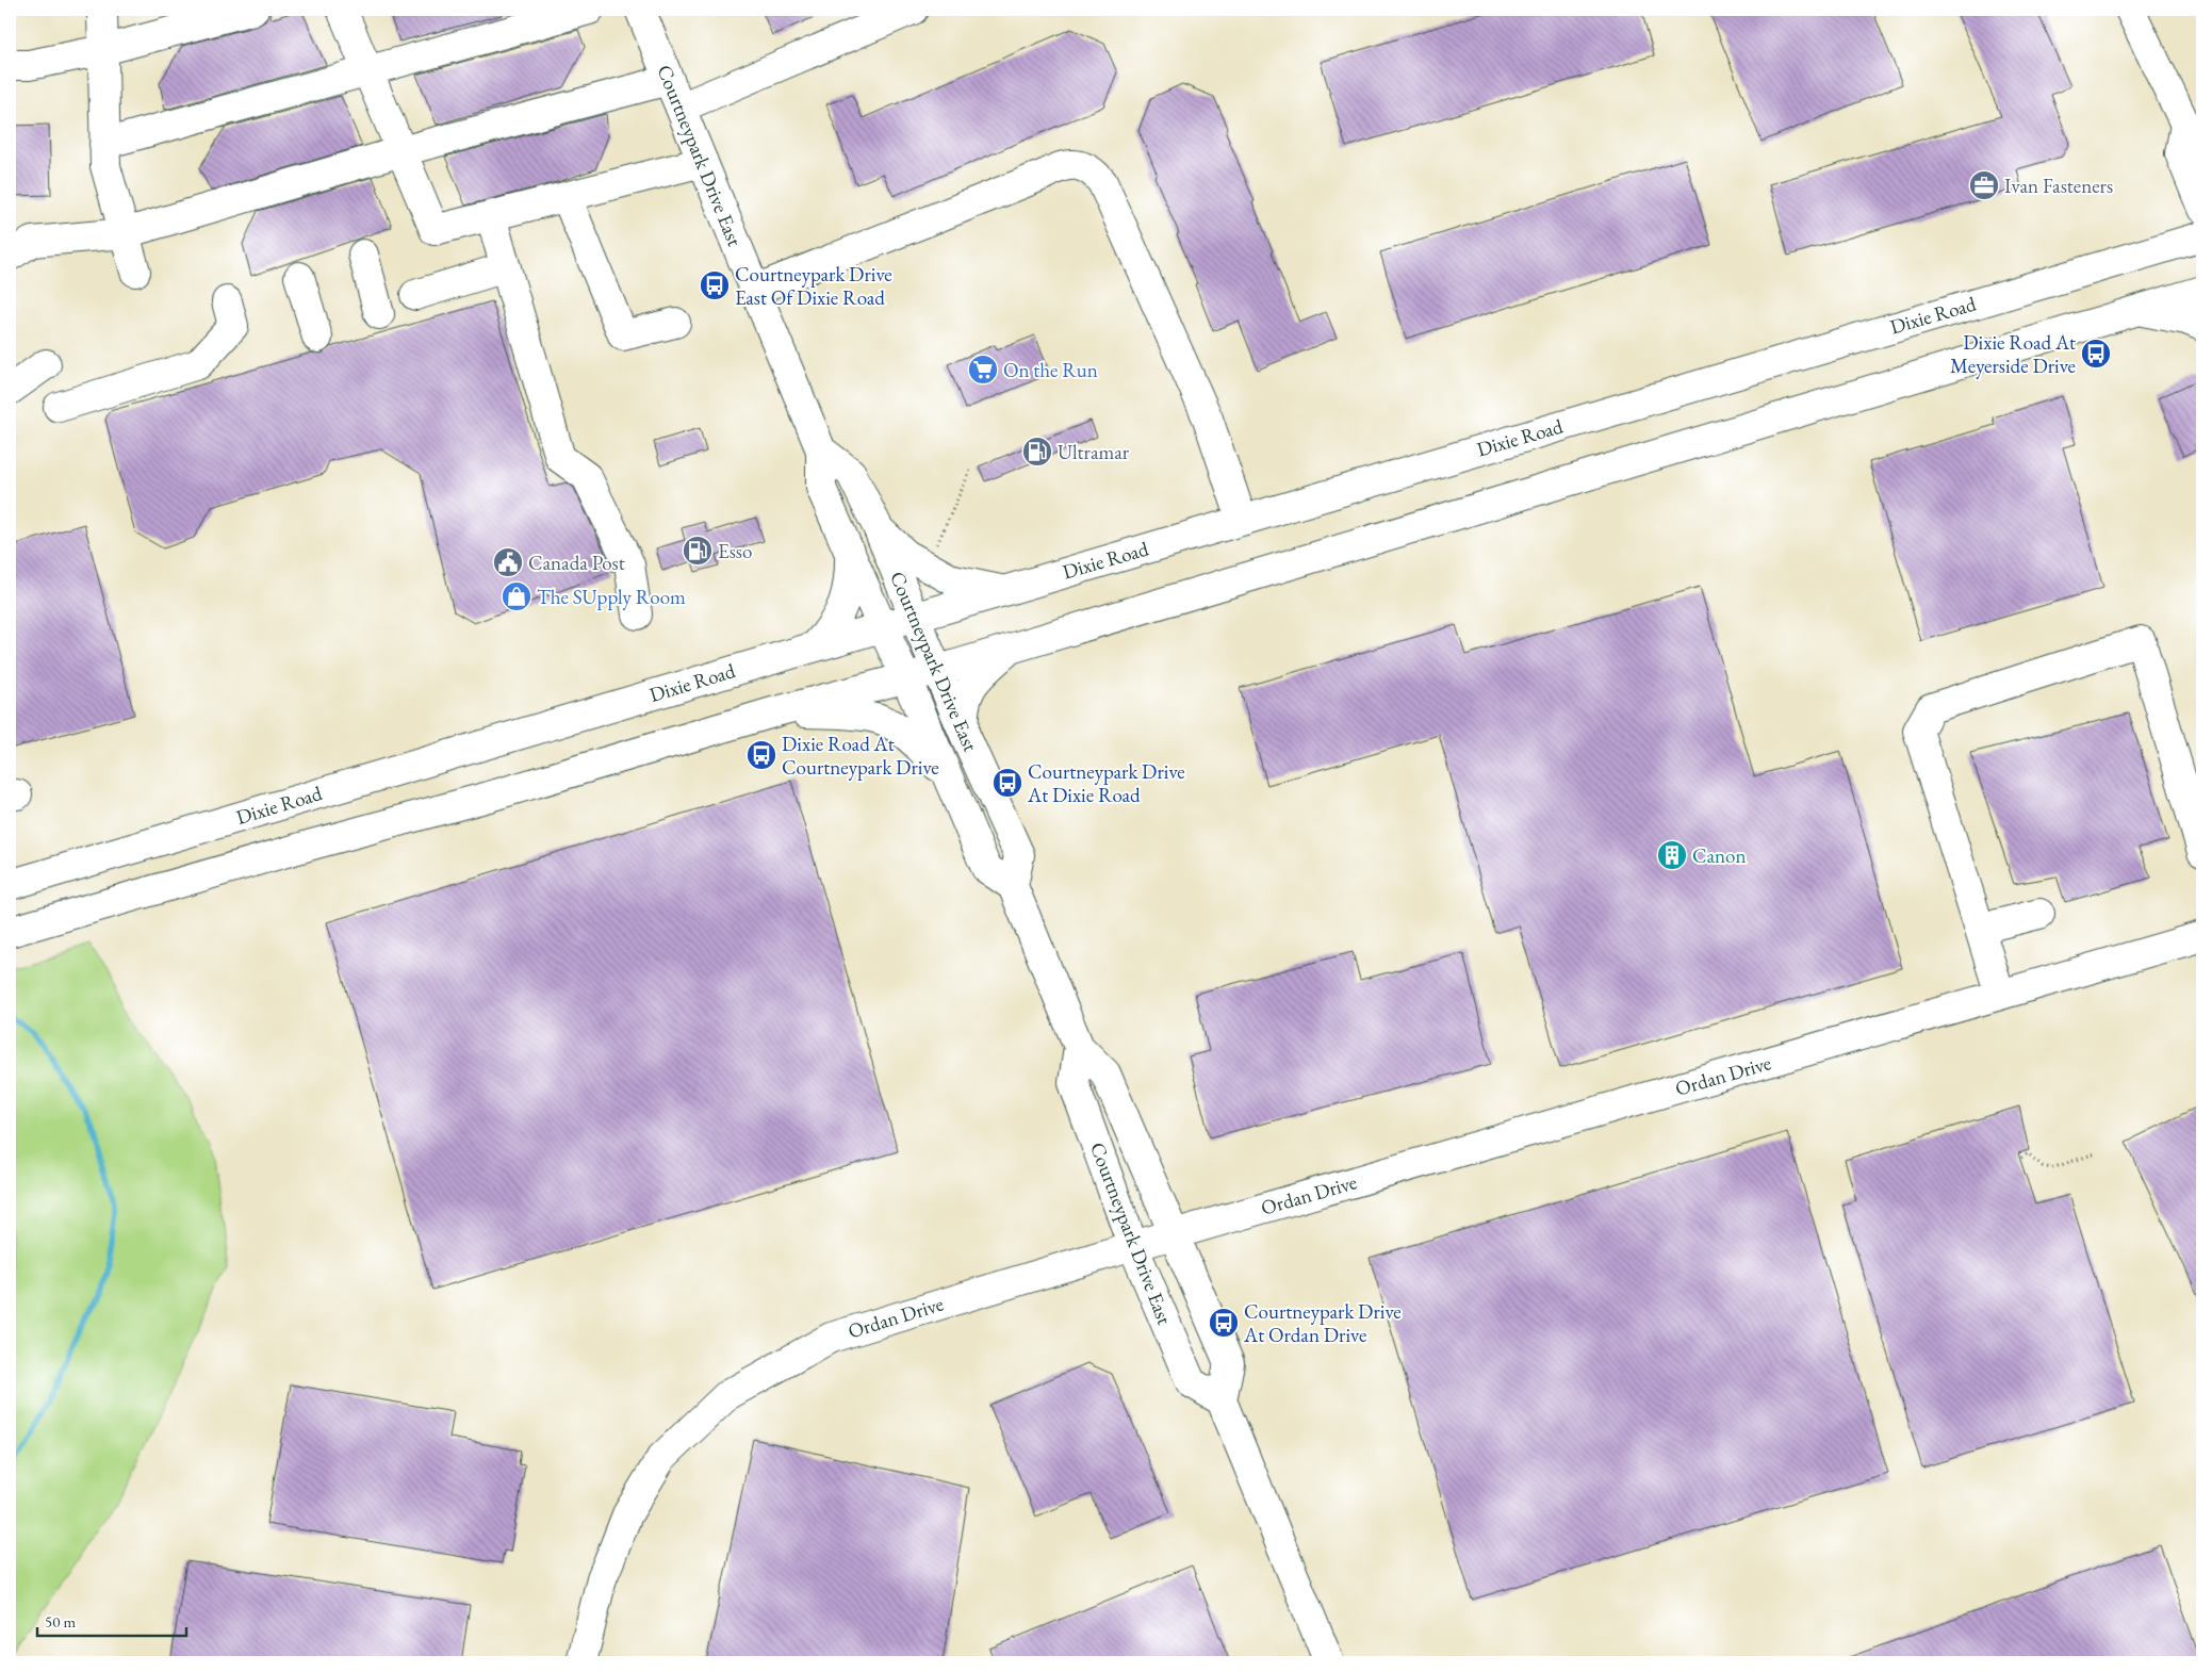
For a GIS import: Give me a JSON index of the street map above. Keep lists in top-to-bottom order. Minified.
{"streets":{"main road":["Courtneypark Drive East","Dixie Road","Ordan Drive"]},"crossings":[["Courtneypark Drive East","Dixie Road"],["Courtneypark Drive East","Ordan Drive"]],"places":{"office":["Ivan Fasteners"],"bus stop":["Courtneypark Drive East Of Dixie Road","Dixie Road At Meyerside Drive","Dixie Road At Courtneypark Drive","Courtneypark Drive At Dixie Road","Courtneypark Drive At Ordan Drive"],"supermarket":["On the Run"],"fuel station":["Ultramar","Esso"],"public building":["Canada Post"],"shop":["The SUpply Room"],"building":["Canon"]},"scale_bar":"50 m"}
